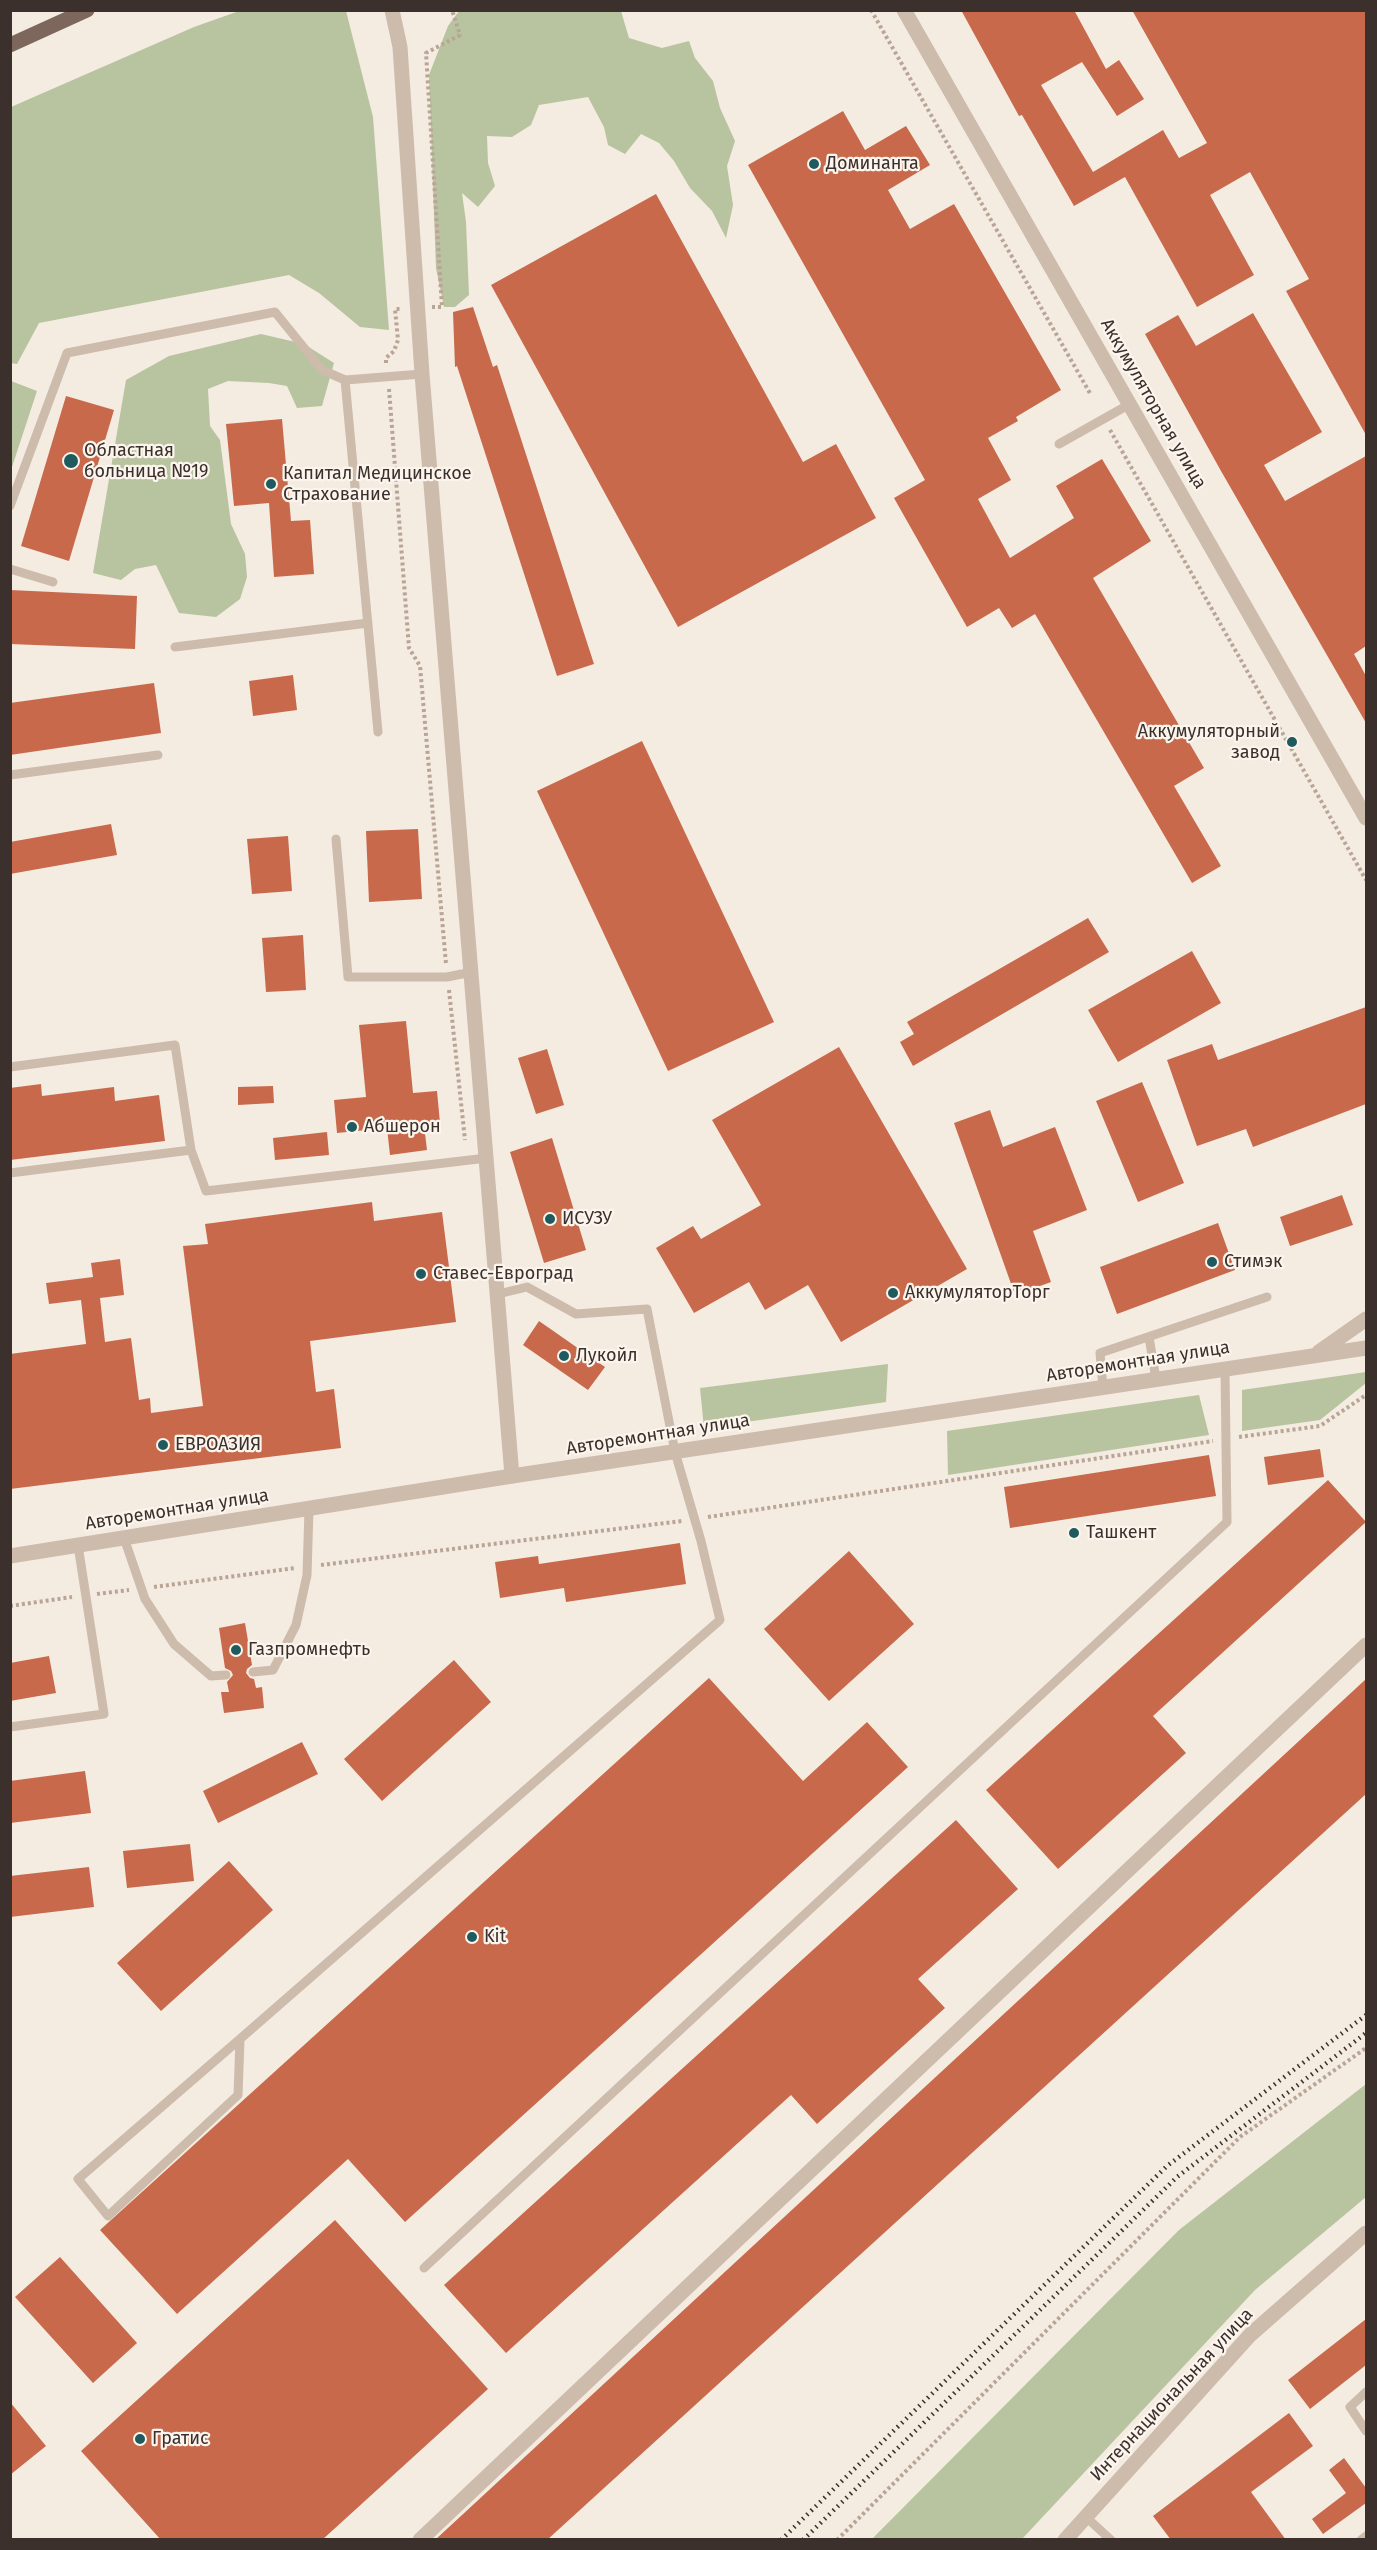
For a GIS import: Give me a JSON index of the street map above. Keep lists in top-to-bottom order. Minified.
{"streets":{"street":["Аккумуляторная улица","Авторемонтная улица","Интернациональная улица"]},"places":["Доминанта","Областная больница №19","Капитал Медицинское Страхование","Аккумуляторный завод","Абшерон","ИСУЗУ","Стимэк","Ставес-Евроград","АккумуляторТорг","Лукойл","ЕВРОАЗИЯ","Ташкент","Газпромнефть","Kit","Гратис"]}
